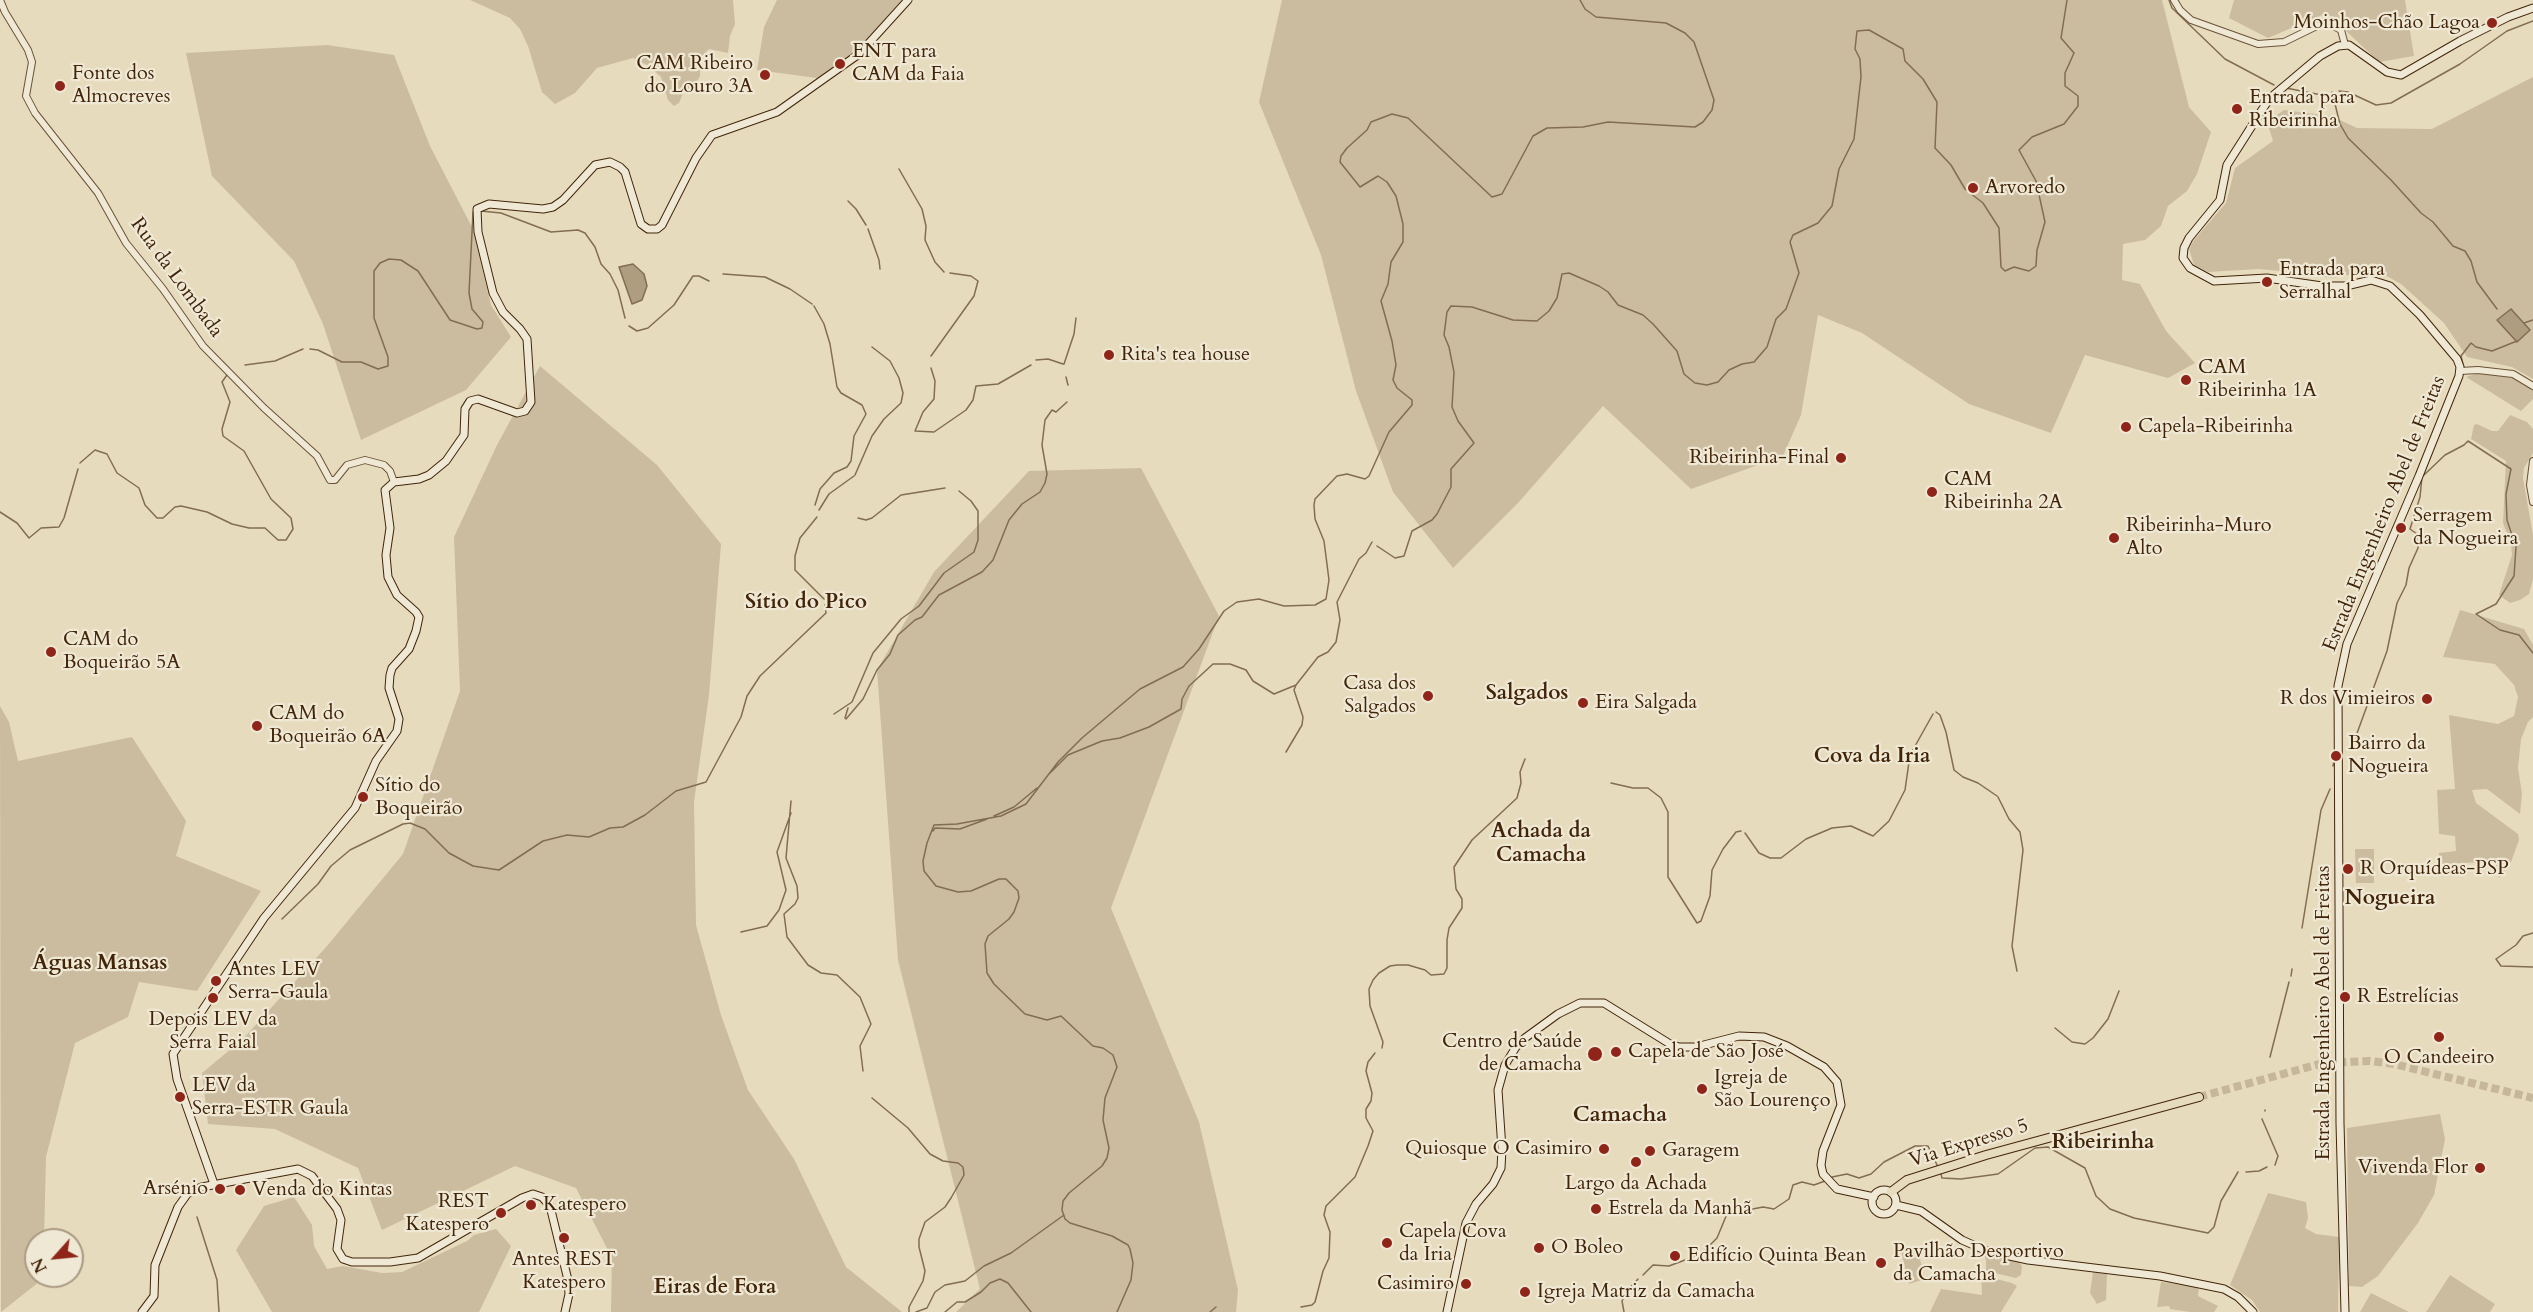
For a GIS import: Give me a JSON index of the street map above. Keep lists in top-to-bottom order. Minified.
{"streets":{"main road":["Estrada Engenheiro Abel de Freitas","Via Expresso 5"],"street":["Rua da Lombada"]},"districts":["Sítio do Pico","Salgados","Cova da Iria","Achada da Camacha","Nogueira","Águas Mansas","Camacha","Ribeirinha","Eiras de Fora"],"places":["Moinhos-Chão Lagoa","ENT para CAM da Faia","CAM Ribeiro do Louro 3A","Fonte dos Almocreves","Entrada para Ribeirinha","Arvoredo","Entrada para Serralhal","Rita's tea house","CAM Ribeirinha 1A","Capela-Ribeirinha","Ribeirinha-Final","CAM Ribeirinha 2A","Serragem da Nogueira","Ribeirinha-Muro Alto","CAM do Boqueirão 5A","Casa dos Salgados","R dos Vimieiros","Eira Salgada","CAM do Boqueirão 6A","Bairro da Nogueira","Sítio do Boqueirão","R Orquídeas-PSP","Antes LEV Serra-Gaula","R Estrelícias","Depois LEV da Serra Faial","O Candeeiro","Capela de São José","Centro de Saúde de Camacha","Igreja de São Lourenço","LEV da Serra-ESTR Gaula","Quiosque O Casimiro","Garagem","Largo da Achada","Vivenda Flor","Arsénio","Venda do Kintas","Katespero","Estrela da Manhã","REST Katespero","Antes REST Katespero","Capela Cova da Iria","O Boleo","Edifício Quinta Bean","Pavilhão Desportivo da Camacha","Casimiro","Igreja Matriz da Camacha"],"north":"bottom left"}
